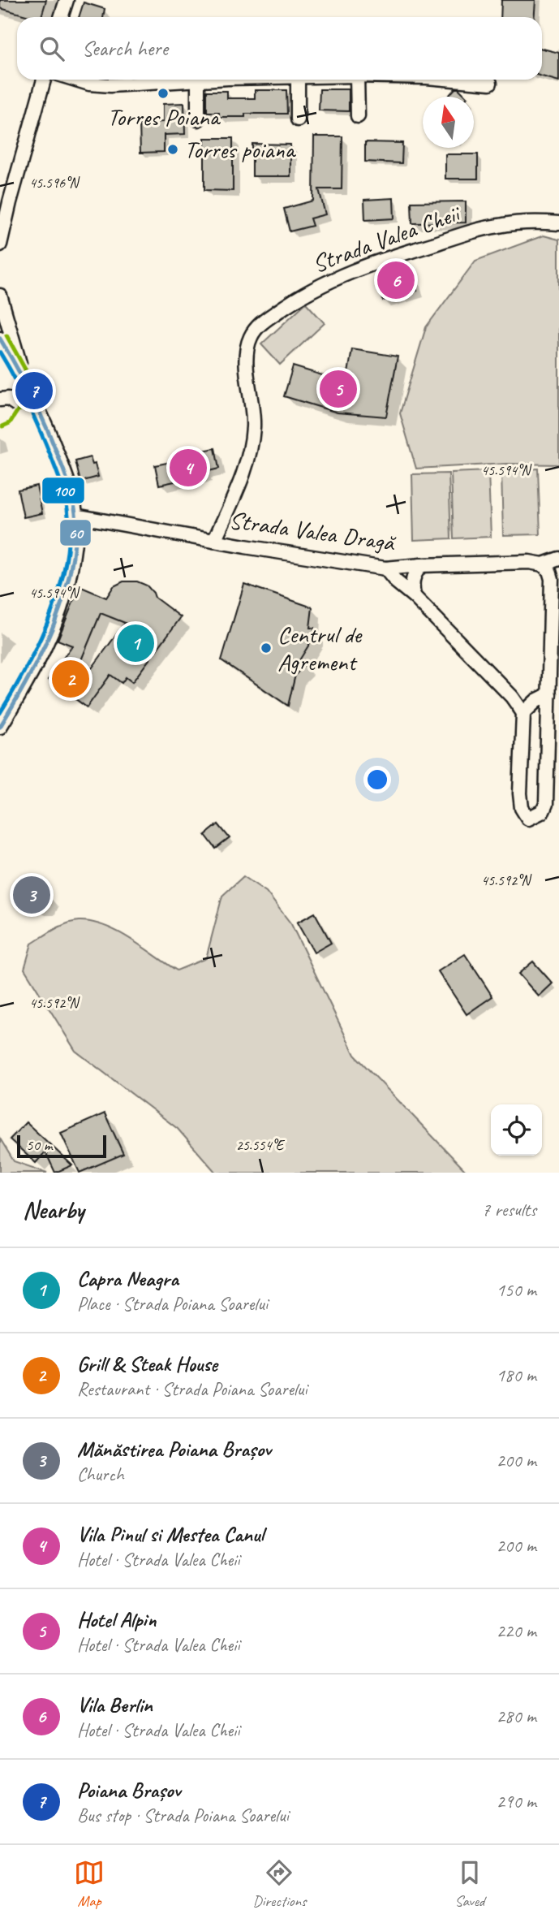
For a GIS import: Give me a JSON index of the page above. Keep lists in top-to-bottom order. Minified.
{"streets":{"street":["Strada Valea Cheii","Strada Valea Dragă"]},"crossings":[["Strada Valea Cheii","Strada Valea Dragă"]],"places":["Torres Poiana","Torres poiana","Centrul de Agrement"],"lines":["transit line 60","transit line 100"],"scale_bar":"50 m","north":"top","page":{"search":"Search here","pins":["6","5","7","4","1","2","3"],"scale":"50 m","heading":["Nearby","7 results"],"list":[{"mark":"1","name":"Capra Neagra","note":"Place · Strada Poiana Soarelui","value":"150 m"},{"mark":"2","name":"Grill & Steak House","note":"Restaurant · Strada Poiana Soarelui","value":"180 m"},{"mark":"3","name":"Mănăstirea Poiana Brașov","note":"Church","value":"200 m"},{"mark":"4","name":"Vila Pinul si Mestea Canul","note":"Hotel · Strada Valea Cheii","value":"200 m"},{"mark":"5","name":"Hotel Alpin","note":"Hotel · Strada Valea Cheii","value":"220 m"},{"mark":"6","name":"Vila Berlin","note":"Hotel · Strada Valea Cheii","value":"280 m"},{"mark":"7","name":"Poiana Brașov","note":"Bus stop · Strada Poiana Soarelui","value":"290 m"}],"nav":["Map","Directions","Saved"]},"coordinates":["45.596°N","45.594°N","45.592°N","25.554°E"]}
